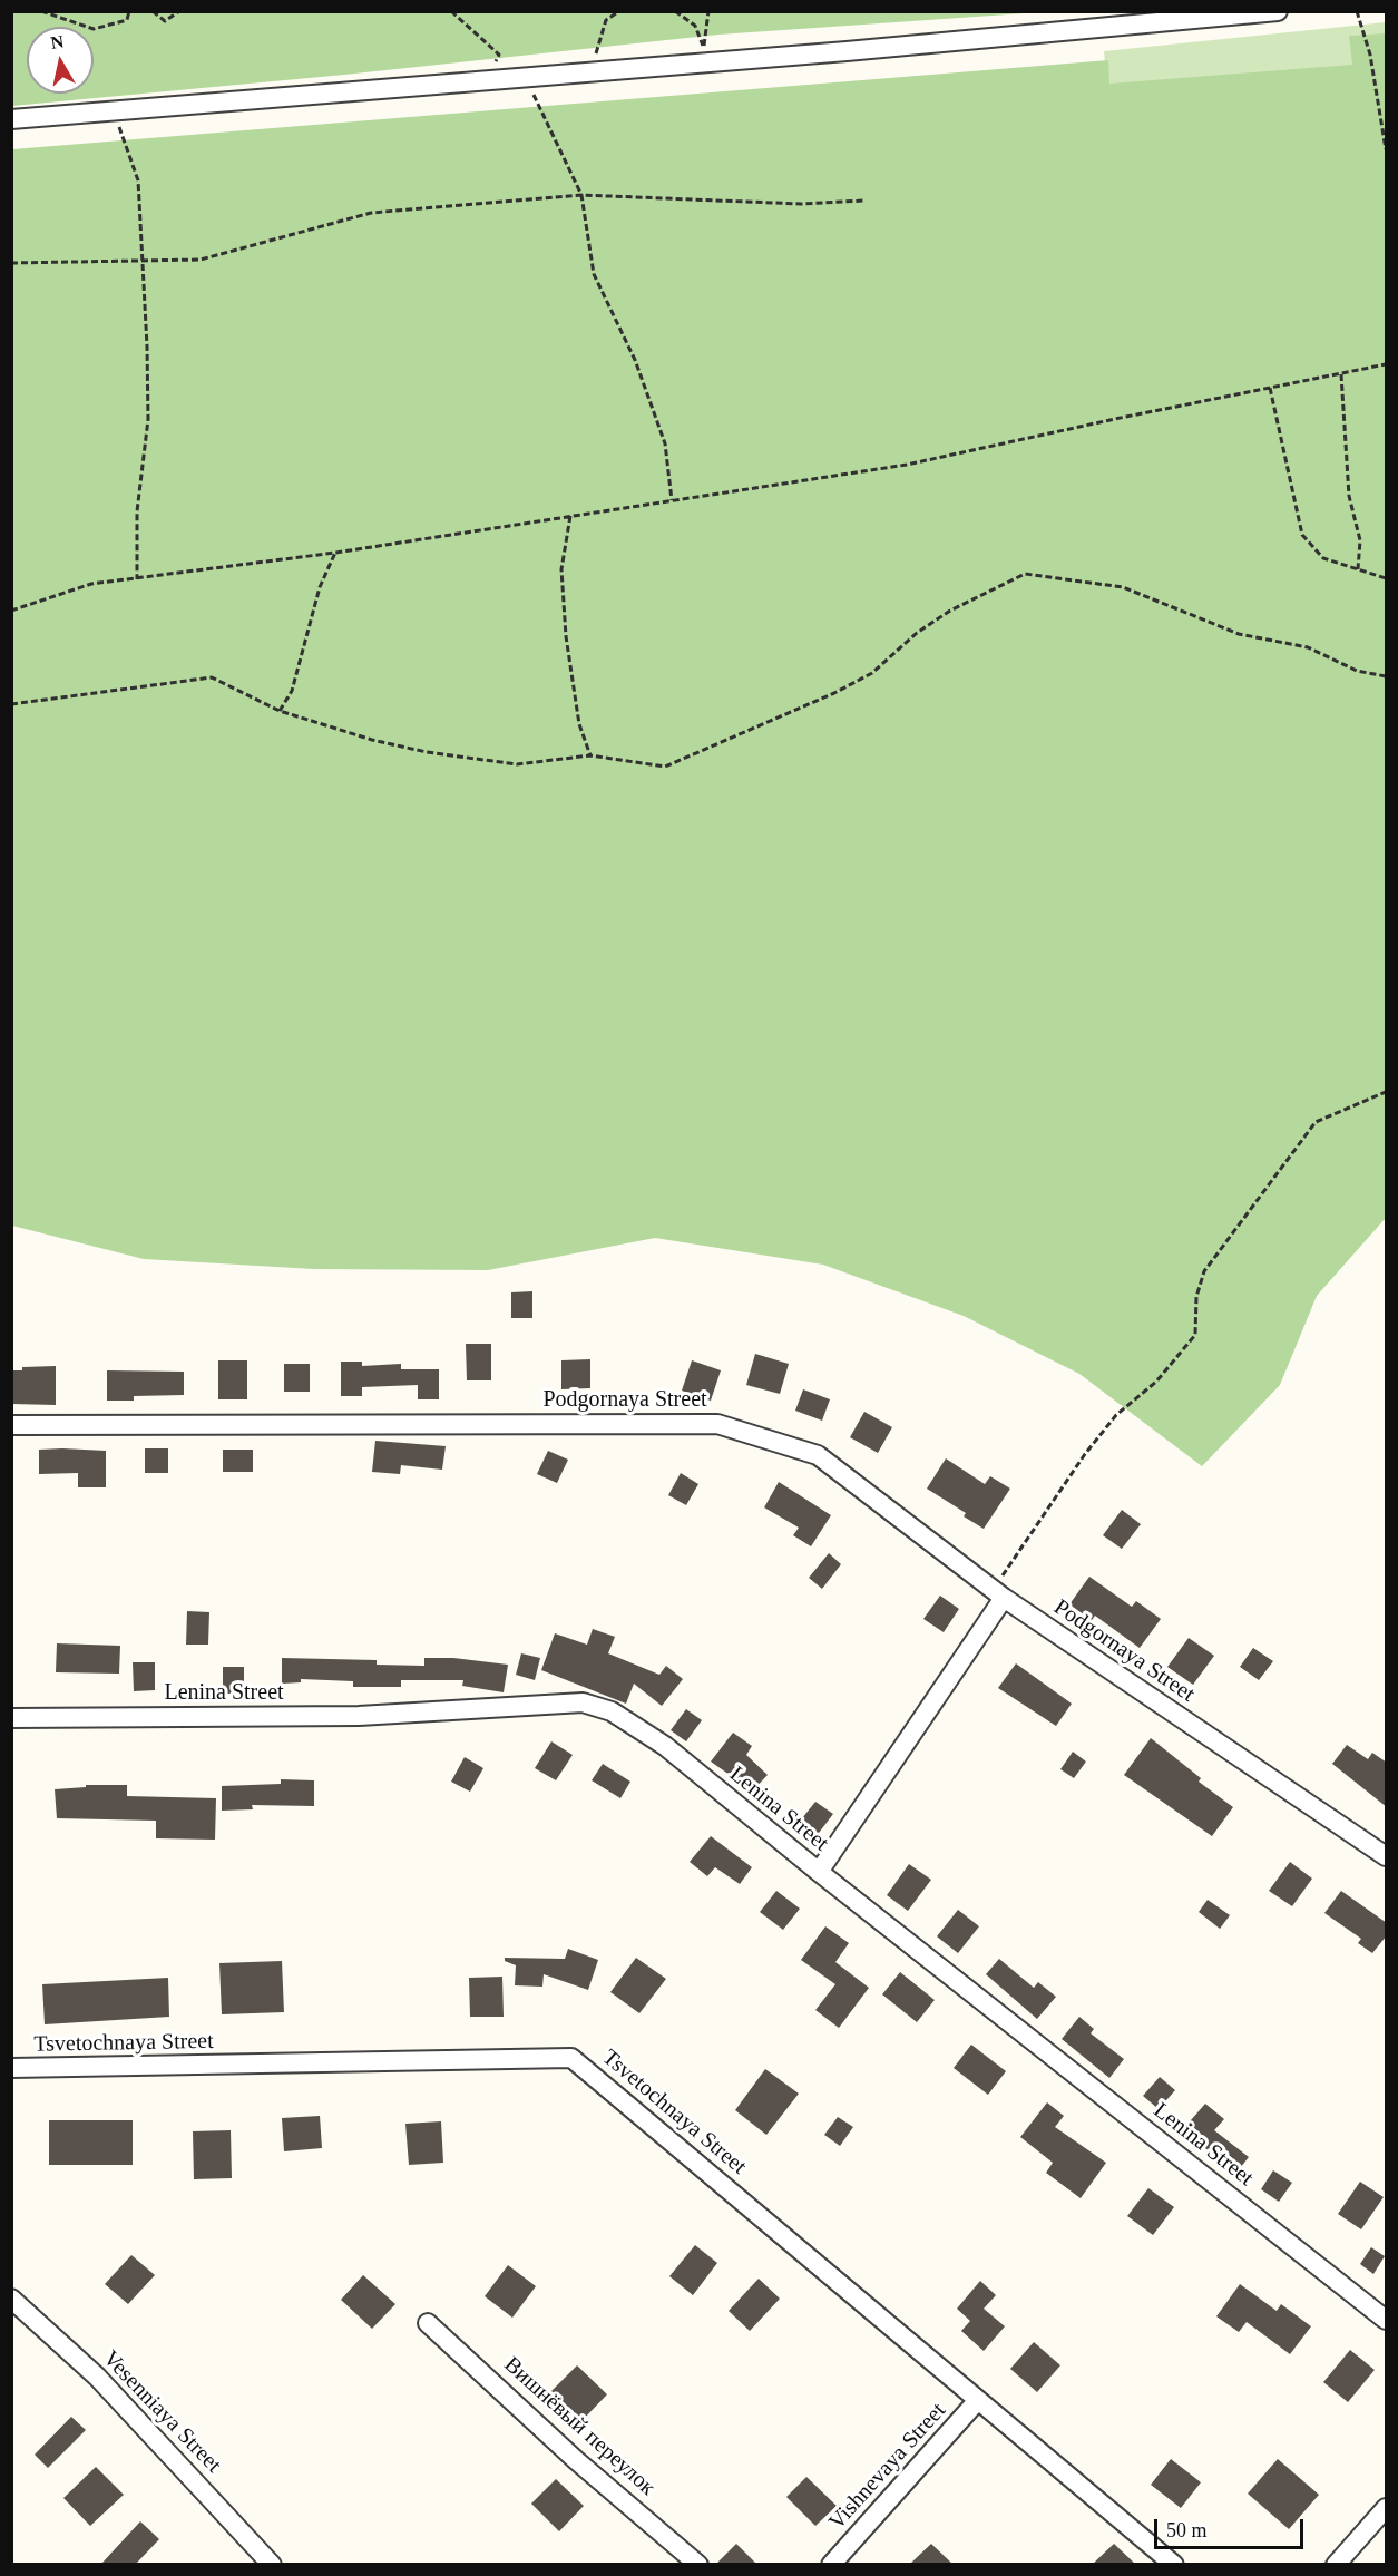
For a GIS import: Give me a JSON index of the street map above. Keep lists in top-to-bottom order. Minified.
{"streets":{"street":["Podgornaya Street","Lenina Street","Tsvetochnaya Street","Vesenniaya Street","Вишнёвый переулок","Vishnevaya Street"]},"crossings":[["Tsvetochnaya Street","Vishnevaya Street"]],"scale_bar":"50 m","north":"top"}
